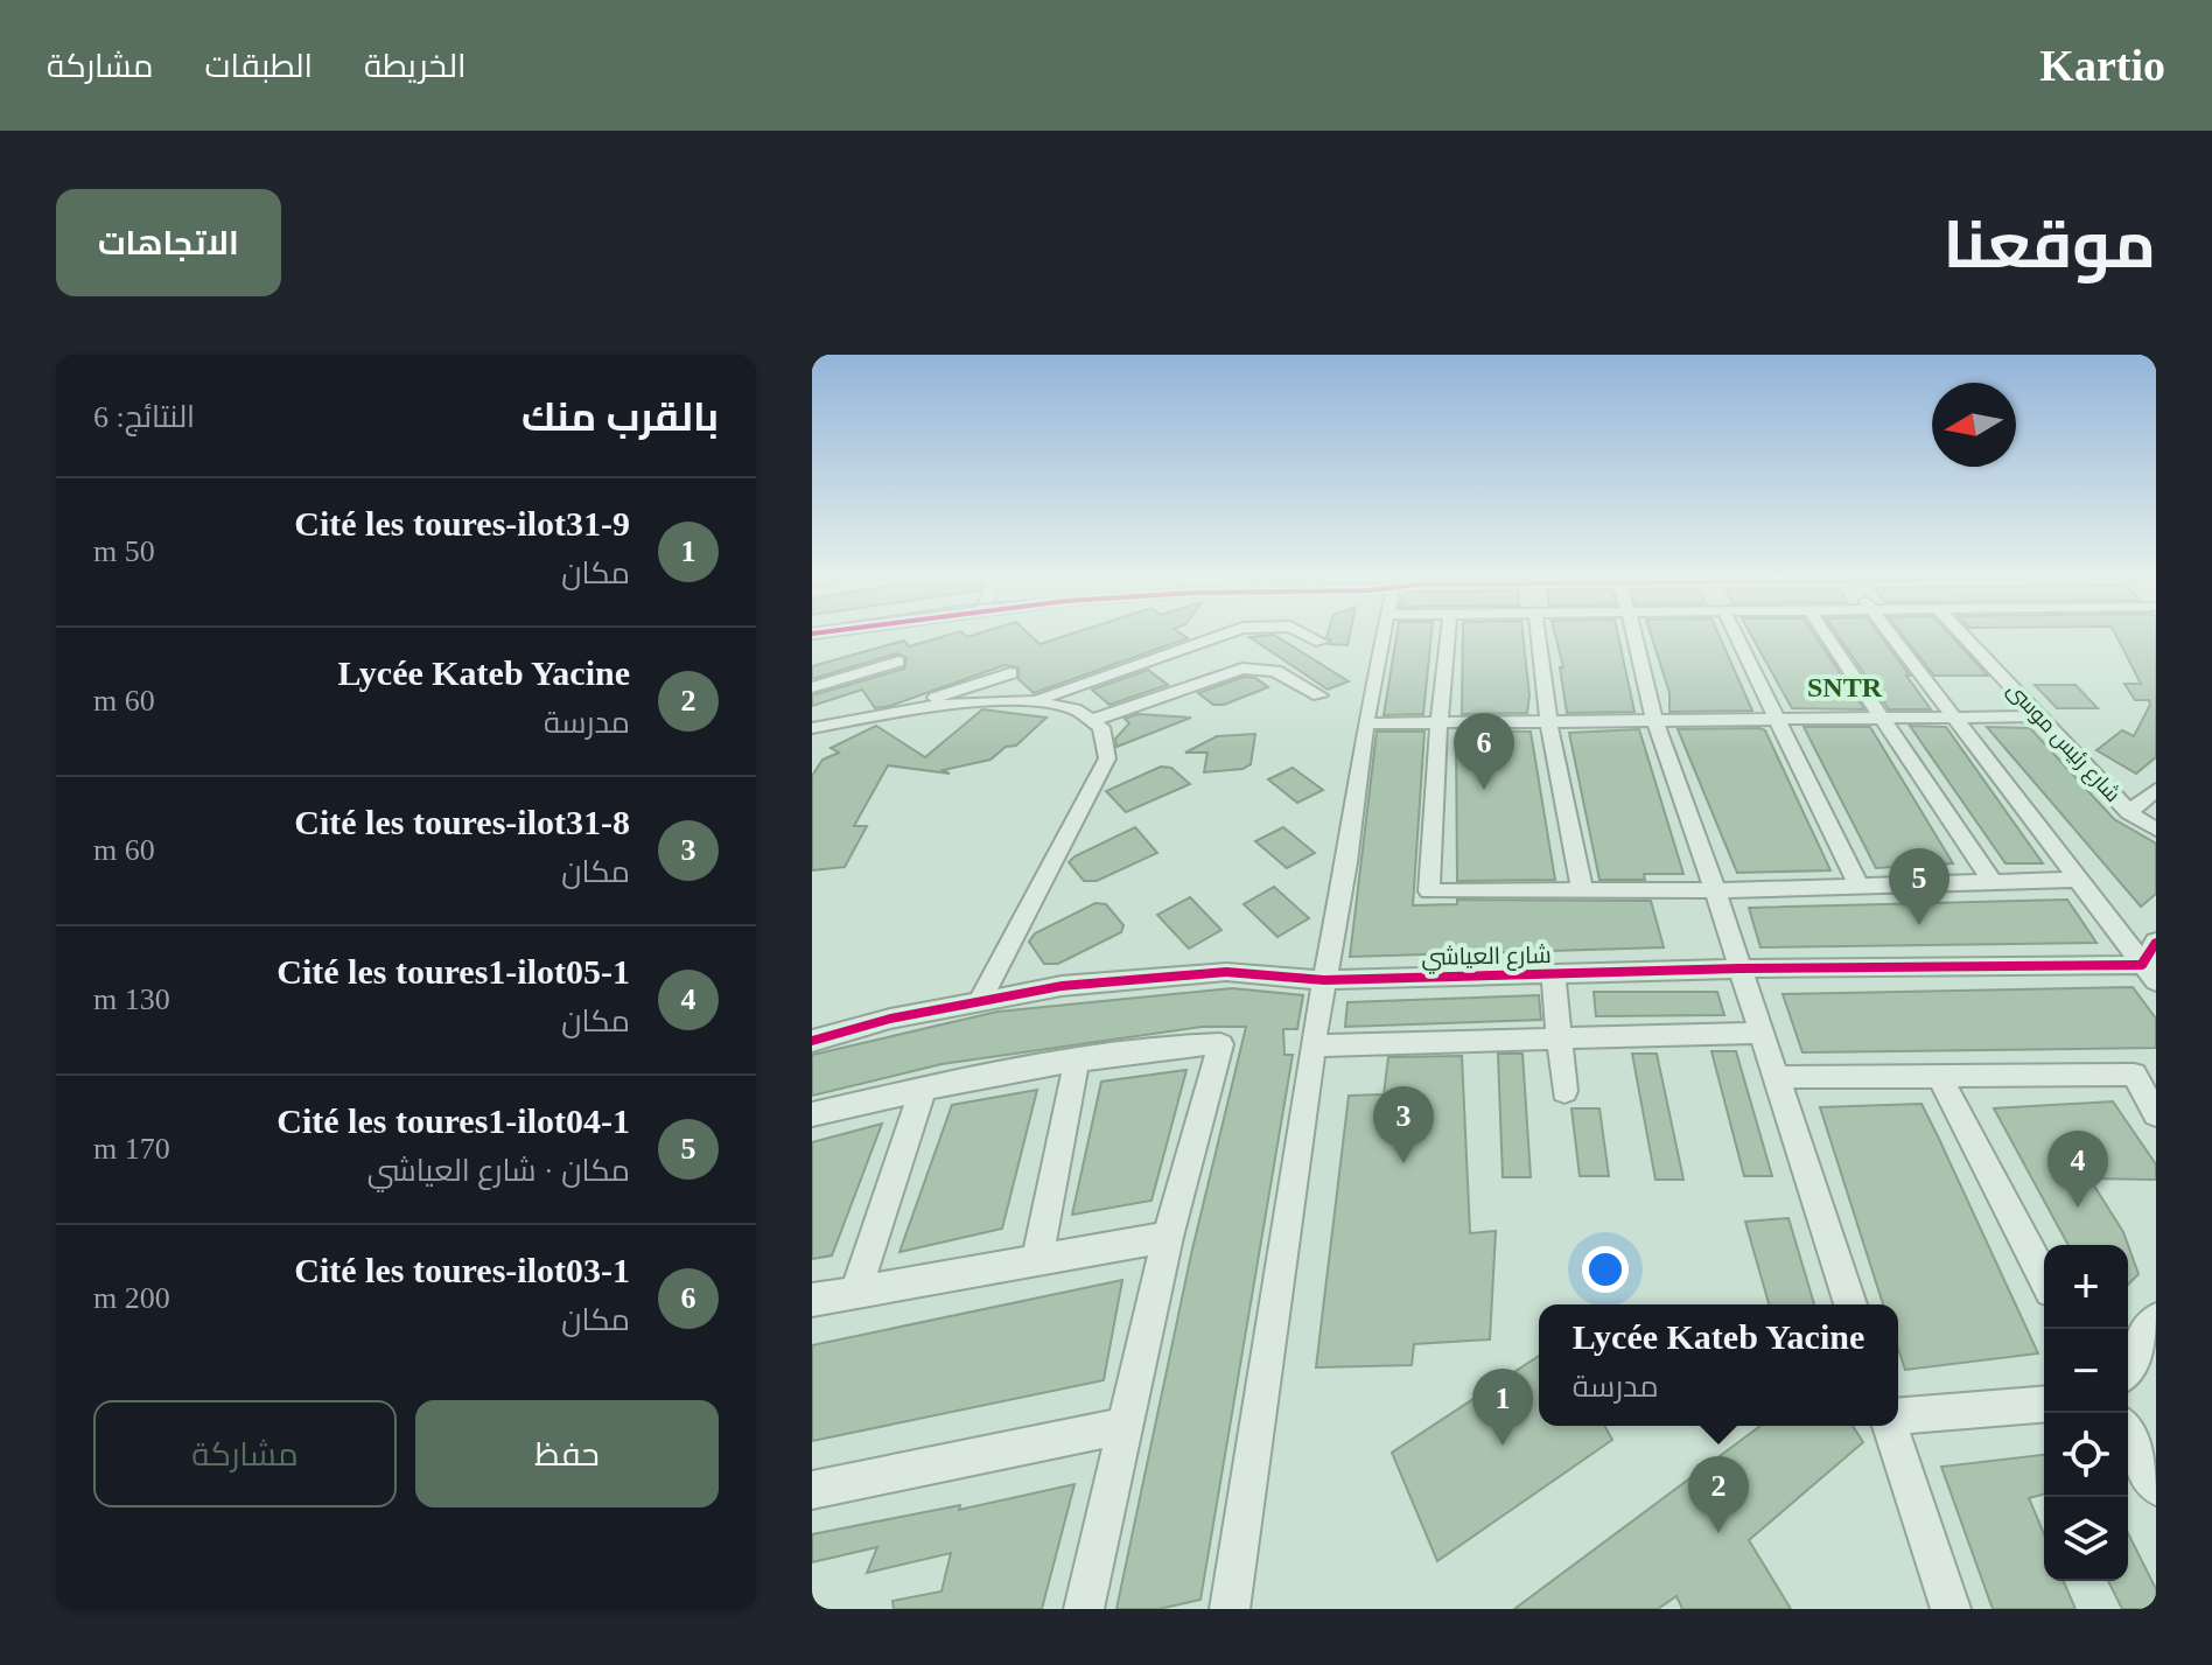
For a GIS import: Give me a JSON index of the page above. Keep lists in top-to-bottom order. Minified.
{"streets":{"street":["شارع رئيس موسى","شارع العياشي"]},"districts":["SNTR"],"north":"left","page":{"header":"Kartio","nav":["الخريطة","الطبقات","مشاركة"],"title":"موقعنا","buttons":["الاتجاهات",["حفظ","مشاركة"]],"heading":["بالقرب منك","النتائج: 6"],"list":[{"mark":"1","name":"Cité les toures-ilot31-9","note":"مكان","value":"50 m"},{"mark":"2","name":"Lycée Kateb Yacine","note":"مدرسة","value":"60 m"},{"mark":"3","name":"Cité les toures-ilot31-8","note":"مكان","value":"60 m"},{"mark":"4","name":"Cité les toures1-ilot05-1","note":"مكان","value":"130 m"},{"mark":"5","name":"Cité les toures1-ilot04-1","note":"مكان · شارع العياشي","value":"170 m"},{"mark":"6","name":"Cité les toures-ilot03-1","note":"مكان","value":"200 m"}],"pins":["6","5","3","4","1","2"],"map_buttons":["+","−"],"popup":["Lycée Kateb Yacine","مدرسة"]}}
